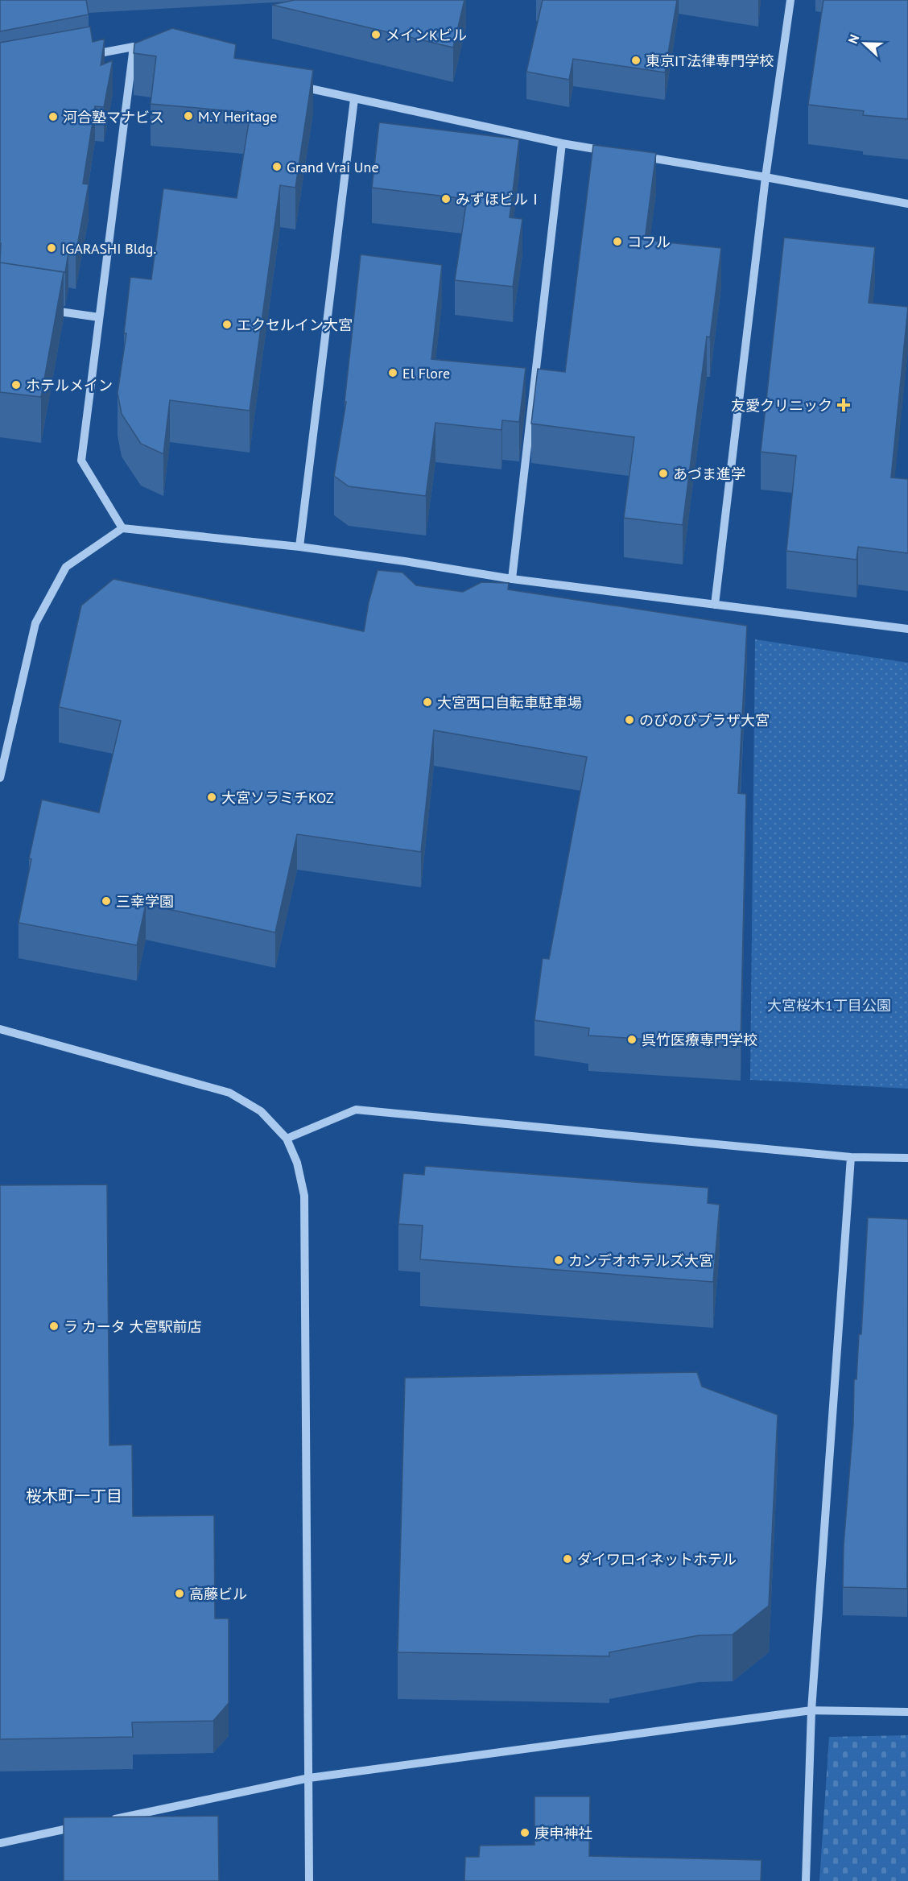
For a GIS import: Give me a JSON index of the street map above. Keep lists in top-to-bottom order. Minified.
{"districts":["桜木町一丁目"],"parks":["大宮桜木1丁目公園"],"places":{"other":["メインKビル","東京IT法律専門学校","M.Y Heritage","河合塾マナビス","Grand Vrai Une","みずほビルⅠ","コフル","IGARASHI Bldg.","エクセルイン大宮","El Flore","ホテルメイン","あづま進学","大宮西口自転車駐車場","のびのびプラザ大宮","大宮ソラミチKOZ","三幸学園","呉竹医療専門学校","カンデオホテルズ大宮","ラ カータ 大宮駅前店","ダイワロイネットホテル","高藤ビル","庚申神社"],"health":["友愛クリニック"]},"north":"left"}
